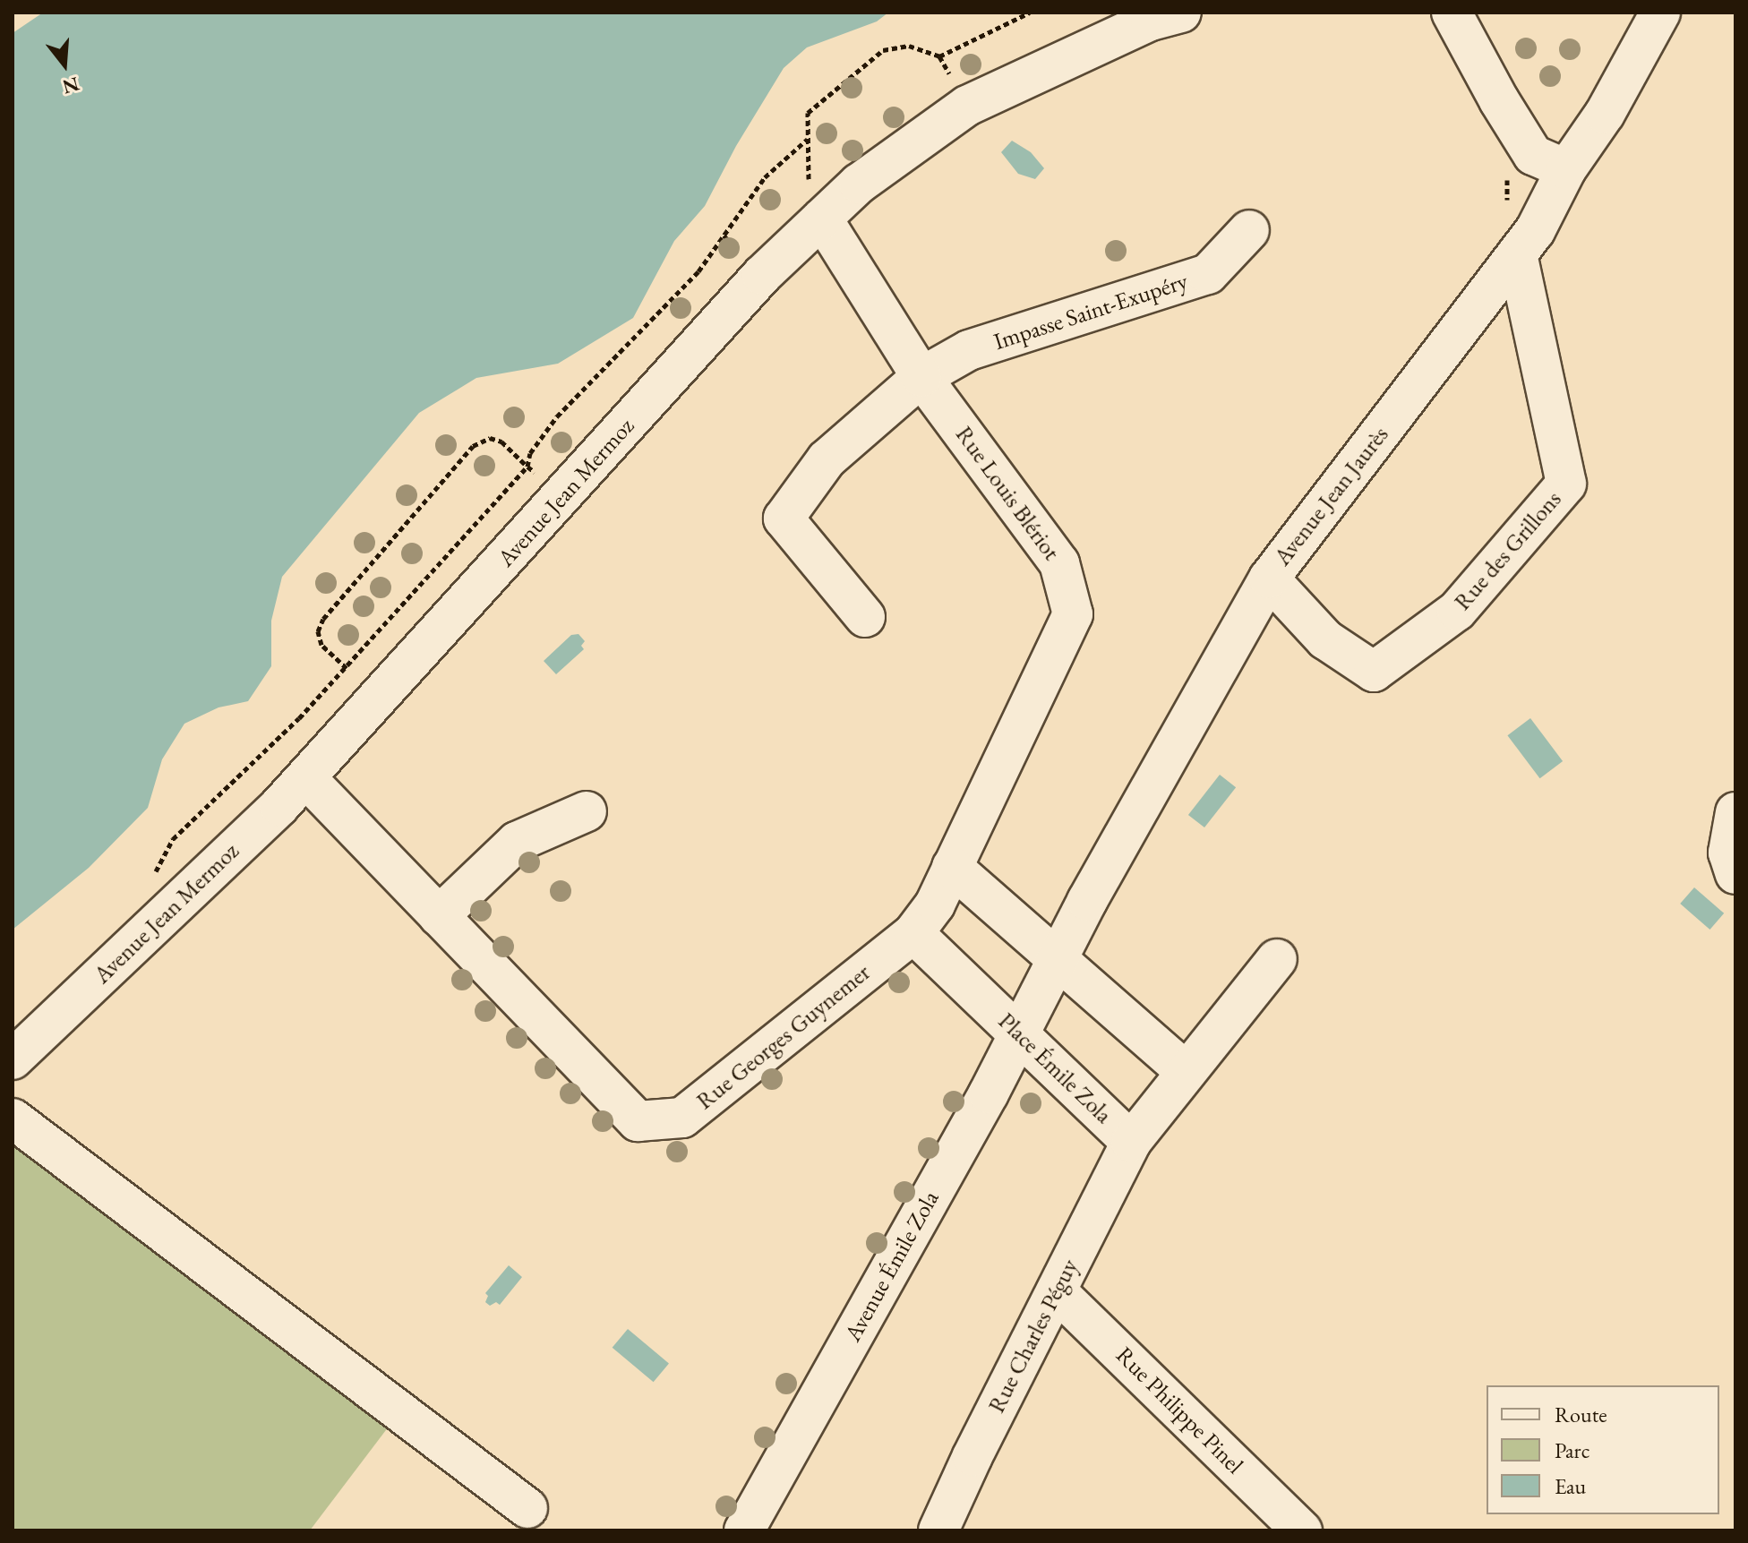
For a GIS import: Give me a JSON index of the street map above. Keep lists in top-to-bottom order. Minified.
{"streets":{"street":["Impasse Saint-Exupéry","Avenue Jean Mermoz","Rue Louis Blériot","Avenue Jean Jaurès","Rue des Grillons","Rue Georges Guynemer","Place Émile Zola","Avenue Émile Zola","Rue Charles Péguy","Rue Philippe Pinel"]},"crossings":[["Impasse Saint-Exupéry","Rue Louis Blériot"],["Avenue Jean Mermoz","Rue Louis Blériot"],["Avenue Jean Mermoz","Rue Georges Guynemer"],["Rue Louis Blériot","Rue Georges Guynemer"],["Rue Louis Blériot","Place Émile Zola"],["Avenue Jean Jaurès","Rue des Grillons"],["Avenue Jean Jaurès","Place Émile Zola"],["Avenue Jean Jaurès","Avenue Émile Zola"],["Rue Georges Guynemer","Place Émile Zola"],["Place Émile Zola","Avenue Émile Zola"],["Place Émile Zola","Rue Charles Péguy"],["Rue Charles Péguy","Rue Philippe Pinel"]],"legend":["Route","Parc","Eau"],"north":"bottom"}
